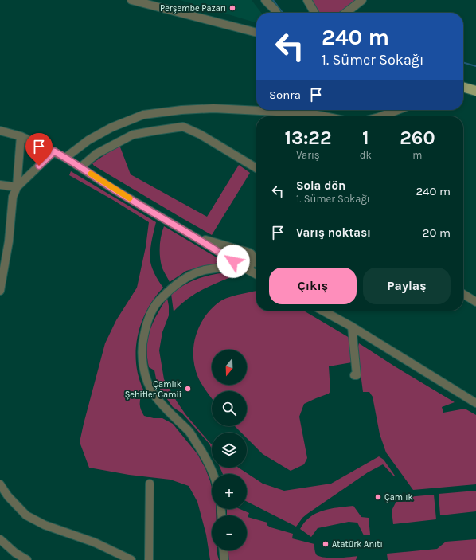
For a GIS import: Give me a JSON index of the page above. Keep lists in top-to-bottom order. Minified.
{"places":["Perşembe Pazarı","Çamlık Şehitler Camii","Çamlık","Atatürk Anıtı"],"north":"bottom","page":{"turn":["240 m","1. Sümer Sokağı"],"then":"Sonra","eta":["13:22","Varış","1","dk","260","m"],"list":[{"name":"Sola dön","note":"1. Sümer Sokağı","value":"240 m"},{"name":"Varış noktası","value":"20 m"}],"buttons":["Çıkış","Paylaş"],"map_buttons":["+","−"]}}
